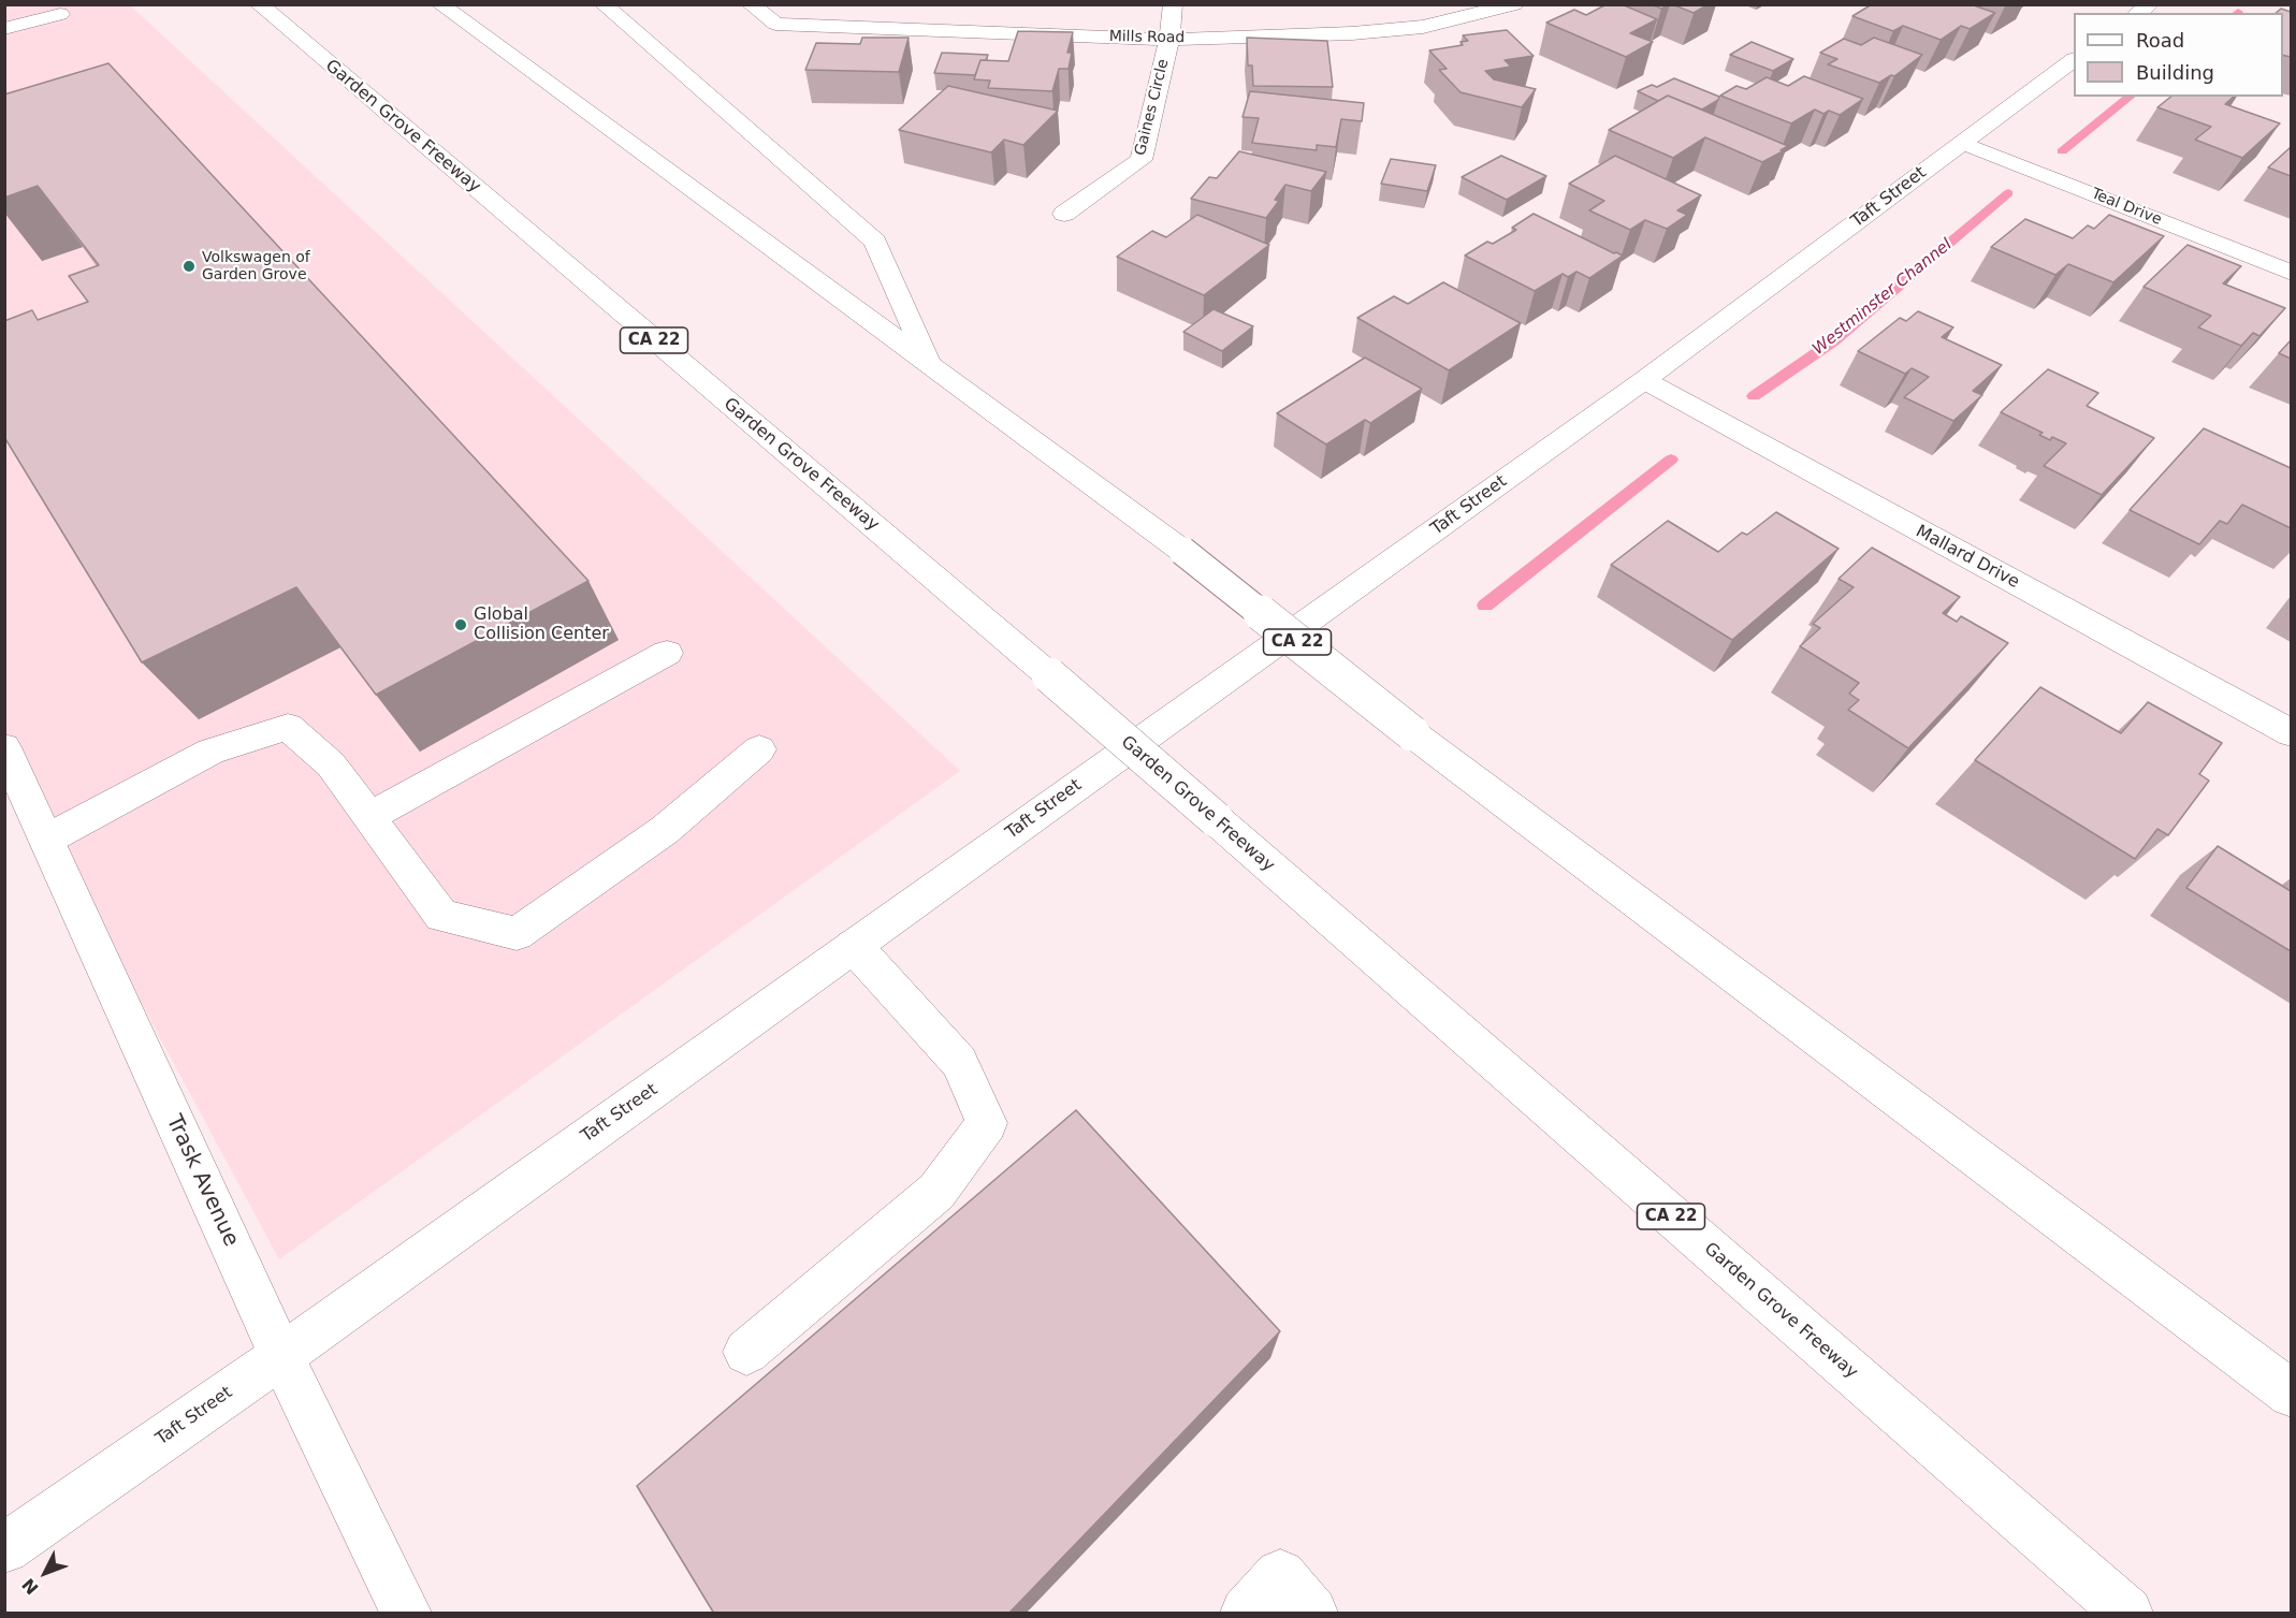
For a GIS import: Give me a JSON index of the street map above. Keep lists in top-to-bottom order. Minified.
{"streets":{"main road":["Mills Road","Gaines Circle","Garden Grove Freeway","Taft Street","Teal Drive","CA 22","Mallard Drive","Trask Avenue"]},"crossings":[["Mills Road","Gaines Circle"],["Taft Street","Teal Drive"],["Taft Street","Mallard Drive"],["Taft Street","Trask Avenue"]],"water":["Westminster Channel"],"places":["Volkswagen of Garden Grove","Global Collision Center"],"legend":["Road","Building"],"north":"bottom left"}
